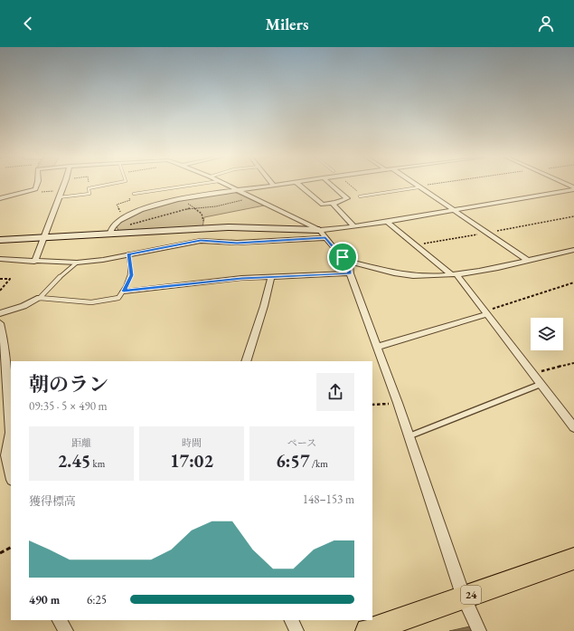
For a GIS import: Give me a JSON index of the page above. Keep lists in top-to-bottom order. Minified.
{"streets":{"main road":["24"]},"page":{"header":"Milers","heading":["朝のラン","09:35 · 5 × 490 m"],"stats":[["距離","2.45 km"],["時間","17:02"],["ペース","6:57 /km"]],"chart":["獲得標高","148–153 m"],"list":[{"name":"490 m","note":"6:25"}]}}
